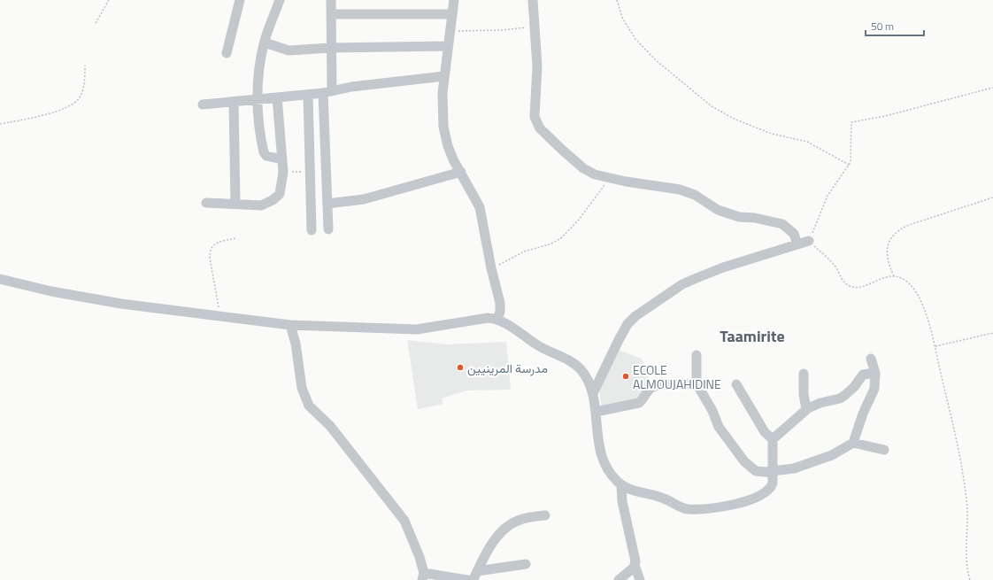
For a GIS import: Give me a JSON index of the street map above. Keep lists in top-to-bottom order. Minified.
{"districts":["Taamirite"],"places":["مدرسة المرينيين","ECOLE ALMOUJAHIDINE"],"scale_bar":"50 m"}
